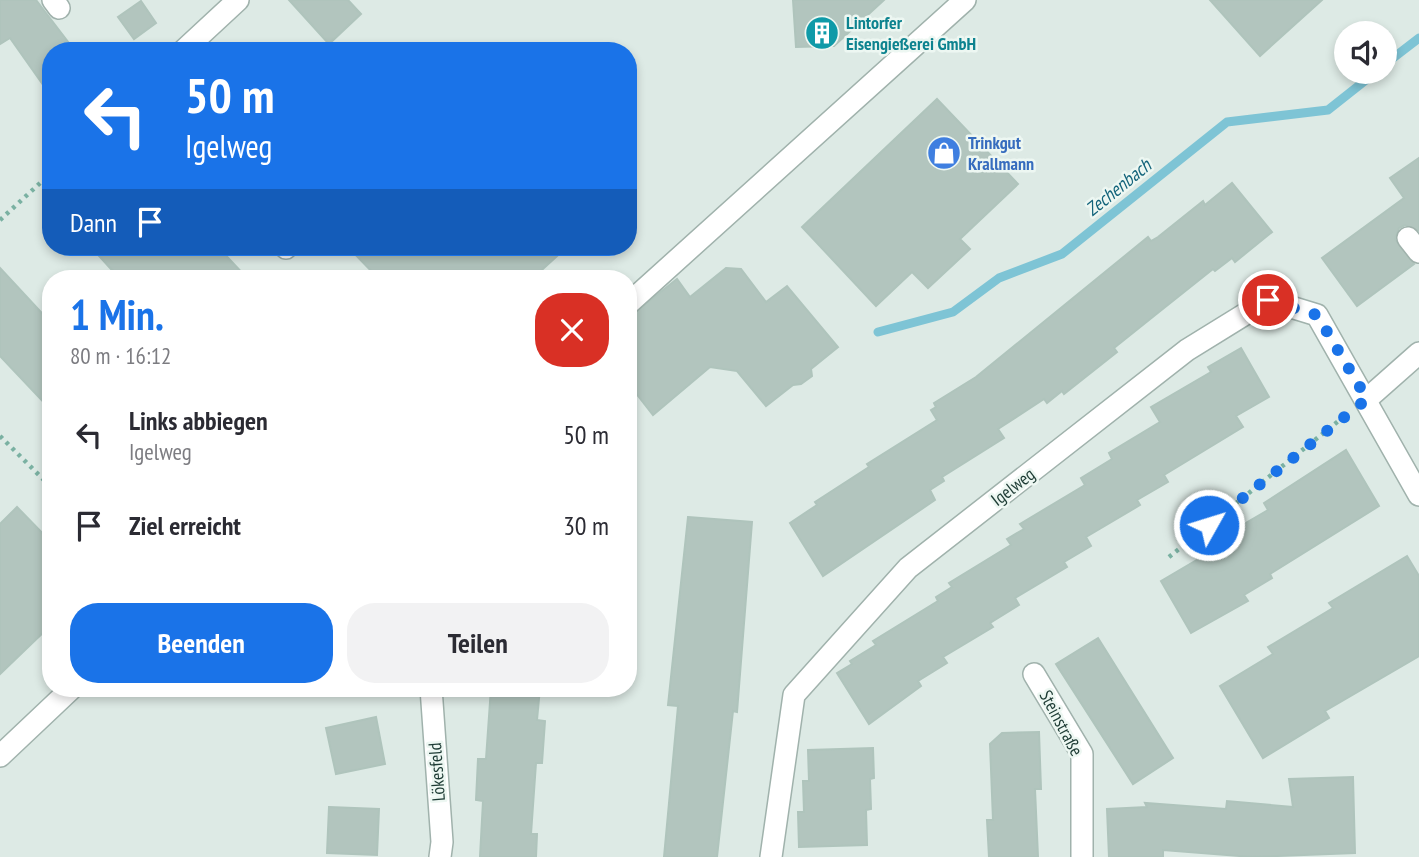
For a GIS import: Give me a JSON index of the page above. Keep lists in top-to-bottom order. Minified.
{"streets":{"street":["Igelweg","Steinstraße","Lökesfeld"]},"water":["Zechenbach"],"places":{"building":["Lintorfer Eisengießerei GmbH"],"shop":["Trinkgut Krallmann"]},"page":{"turn":["50 m","Igelweg"],"then":"Dann","heading":["1 Min.","80 m · 16:12"],"list":[{"name":"Links abbiegen","note":"Igelweg","value":"50 m"},{"name":"Ziel erreicht","value":"30 m"}],"buttons":["Beenden","Teilen"]}}
